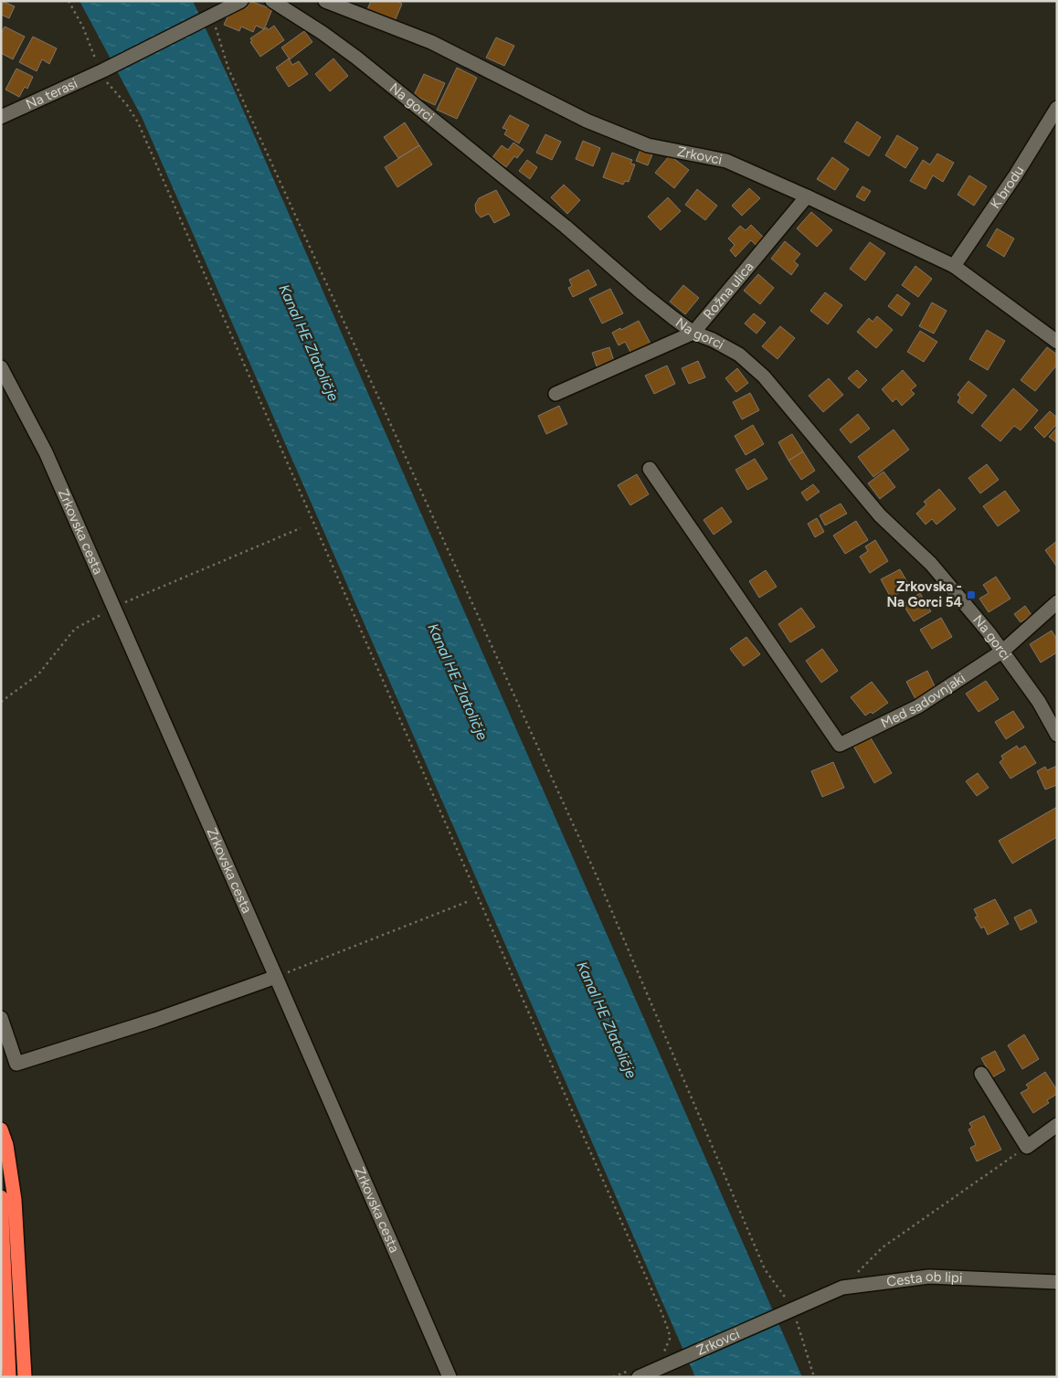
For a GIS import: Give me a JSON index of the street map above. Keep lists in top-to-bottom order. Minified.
{"streets":{"street":["Na terasi","Na gorci","Zrkovci","K brodu","Rožna ulica","Zrkovska cesta","Med sadovnjaki","Cesta ob lipi"]},"crossings":[["Na gorci","Rožna ulica"],["Na gorci","Med sadovnjaki"],["Zrkovci","K brodu"],["Zrkovci","Rožna ulica"],["Zrkovci","Cesta ob lipi"]],"water":["Kanal HE Zlatoličje"],"places":{"transit":["Zrkovska - Na Gorci 54"]}}
